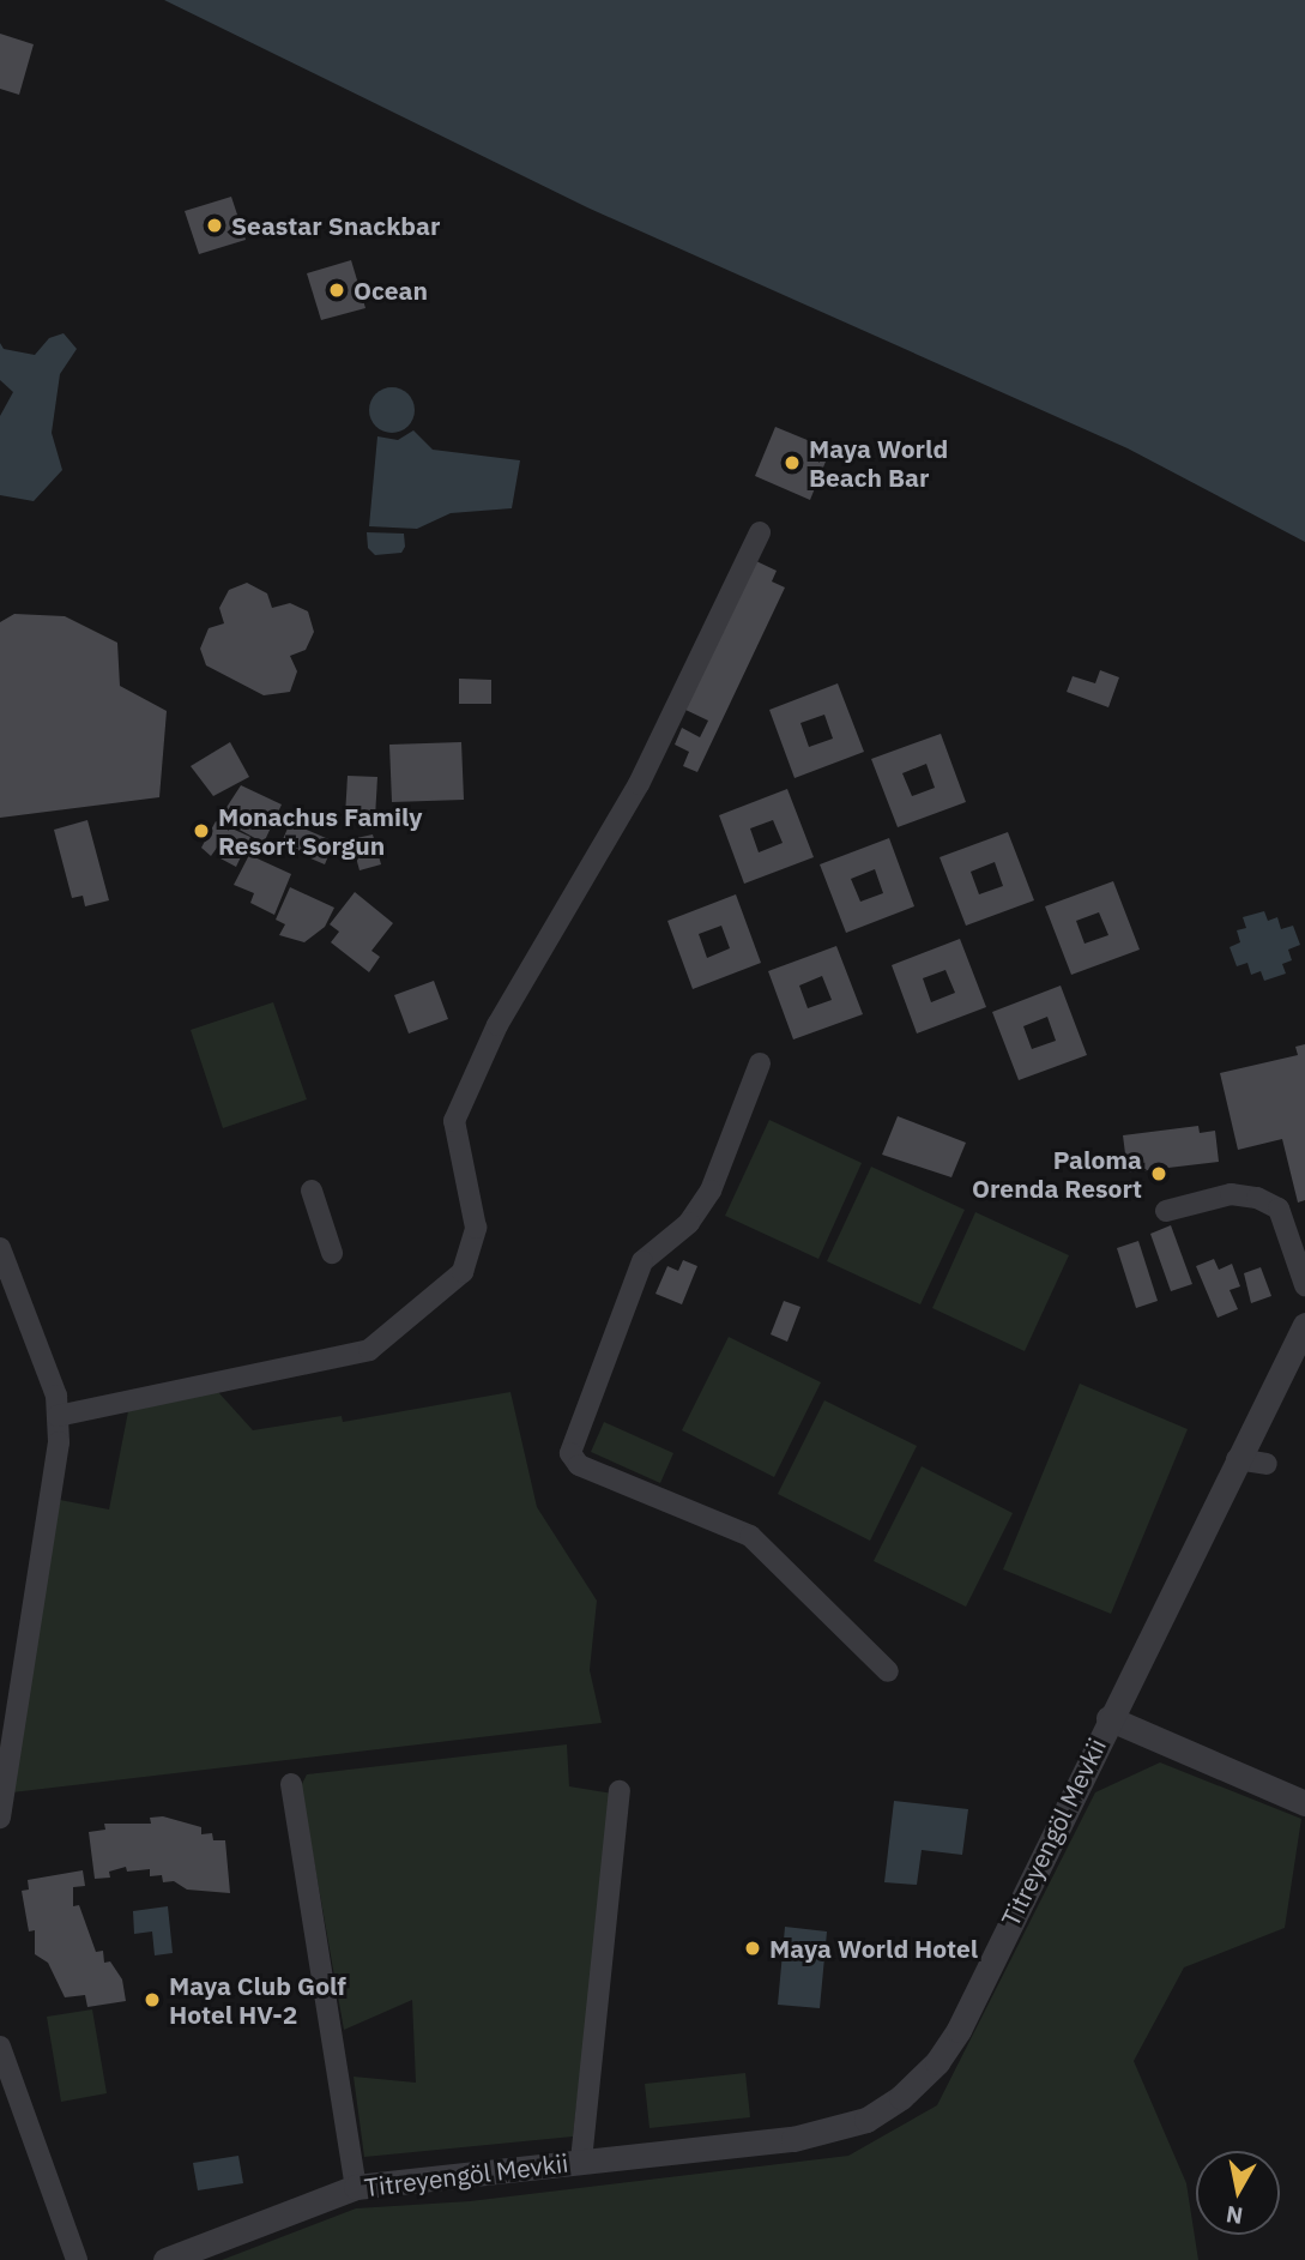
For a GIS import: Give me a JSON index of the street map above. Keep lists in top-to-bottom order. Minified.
{"streets":{"street":["Titreyengöl Mevkii"]},"places":["Seastar Snackbar","Ocean","Maya World Beach Bar","Monachus Family Resort Sorgun","Paloma Orenda Resort","Maya World Hotel","Maya Club Golf Hotel HV-2"],"north":"bottom"}
